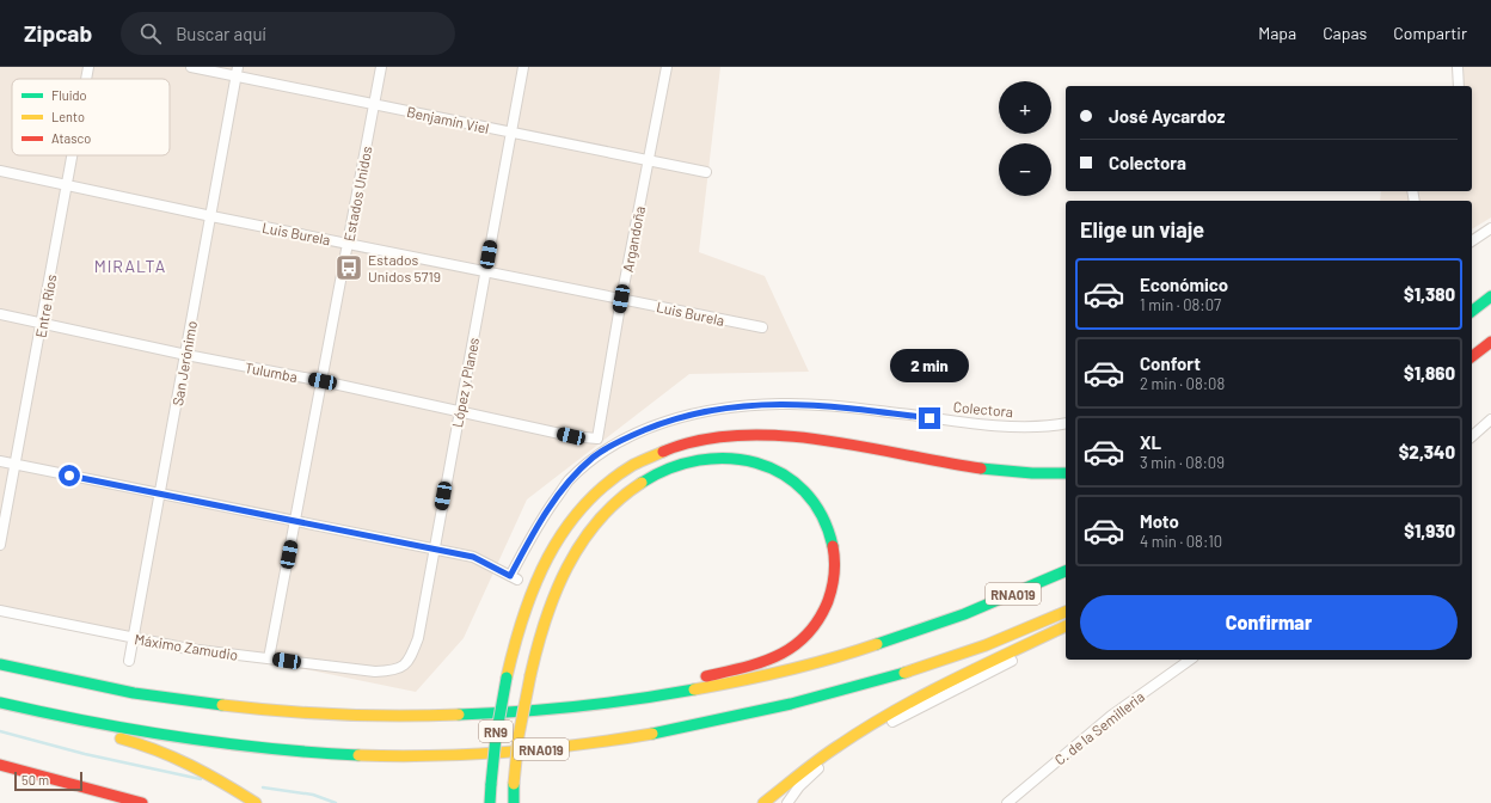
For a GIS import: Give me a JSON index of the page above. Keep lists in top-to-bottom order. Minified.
{"streets":{"main road":["RNA019","RN9"],"street":["Benjamín Viel","Estados Unidos","Luis Burela","Argandoña","Entre Ríos","San Jerónimo","Tulumba","López y Planes","Colectora","Máximo Zamudio","C. de la Semilleria"]},"crossings":[["Benjamín Viel","Estados Unidos"],["Benjamín Viel","Argandoña"],["Benjamín Viel","San Jerónimo"],["Benjamín Viel","López y Planes"],["Estados Unidos","Luis Burela"],["Estados Unidos","Tulumba"],["Estados Unidos","Máximo Zamudio"],["Luis Burela","Argandoña"],["Luis Burela","Entre Ríos"],["Luis Burela","San Jerónimo"],["Luis Burela","López y Planes"],["Argandoña","Tulumba"],["Entre Ríos","Tulumba"],["San Jerónimo","Tulumba"],["San Jerónimo","Máximo Zamudio"],["Tulumba","López y Planes"],["López y Planes","Colectora"],["López y Planes","Máximo Zamudio"],["RNA019","RN9"]],"districts":["MIRALTA"],"places":{"bus stop":["Estados Unidos 5719"]},"legend":["Fluido","Lento","Atasco"],"scale_bar":"50 m","page":{"header":"Zipcab","search":"Buscar aquí","nav":["Mapa","Capas","Compartir"],"map_buttons":["+","−"],"banner":["José Aycardoz","Colectora"],"heading":"Elige un viaje","list":[{"name":"Económico","note":"1 min · 08:07","value":"$1,380"},{"name":"Confort","note":"2 min · 08:08","value":"$1,860"},{"name":"XL","note":"3 min · 08:09","value":"$2,340"},{"name":"Moto","note":"4 min · 08:10","value":"$1,930"}],"bubble":"2 min","buttons":"Confirmar","scale":"50 m"}}
